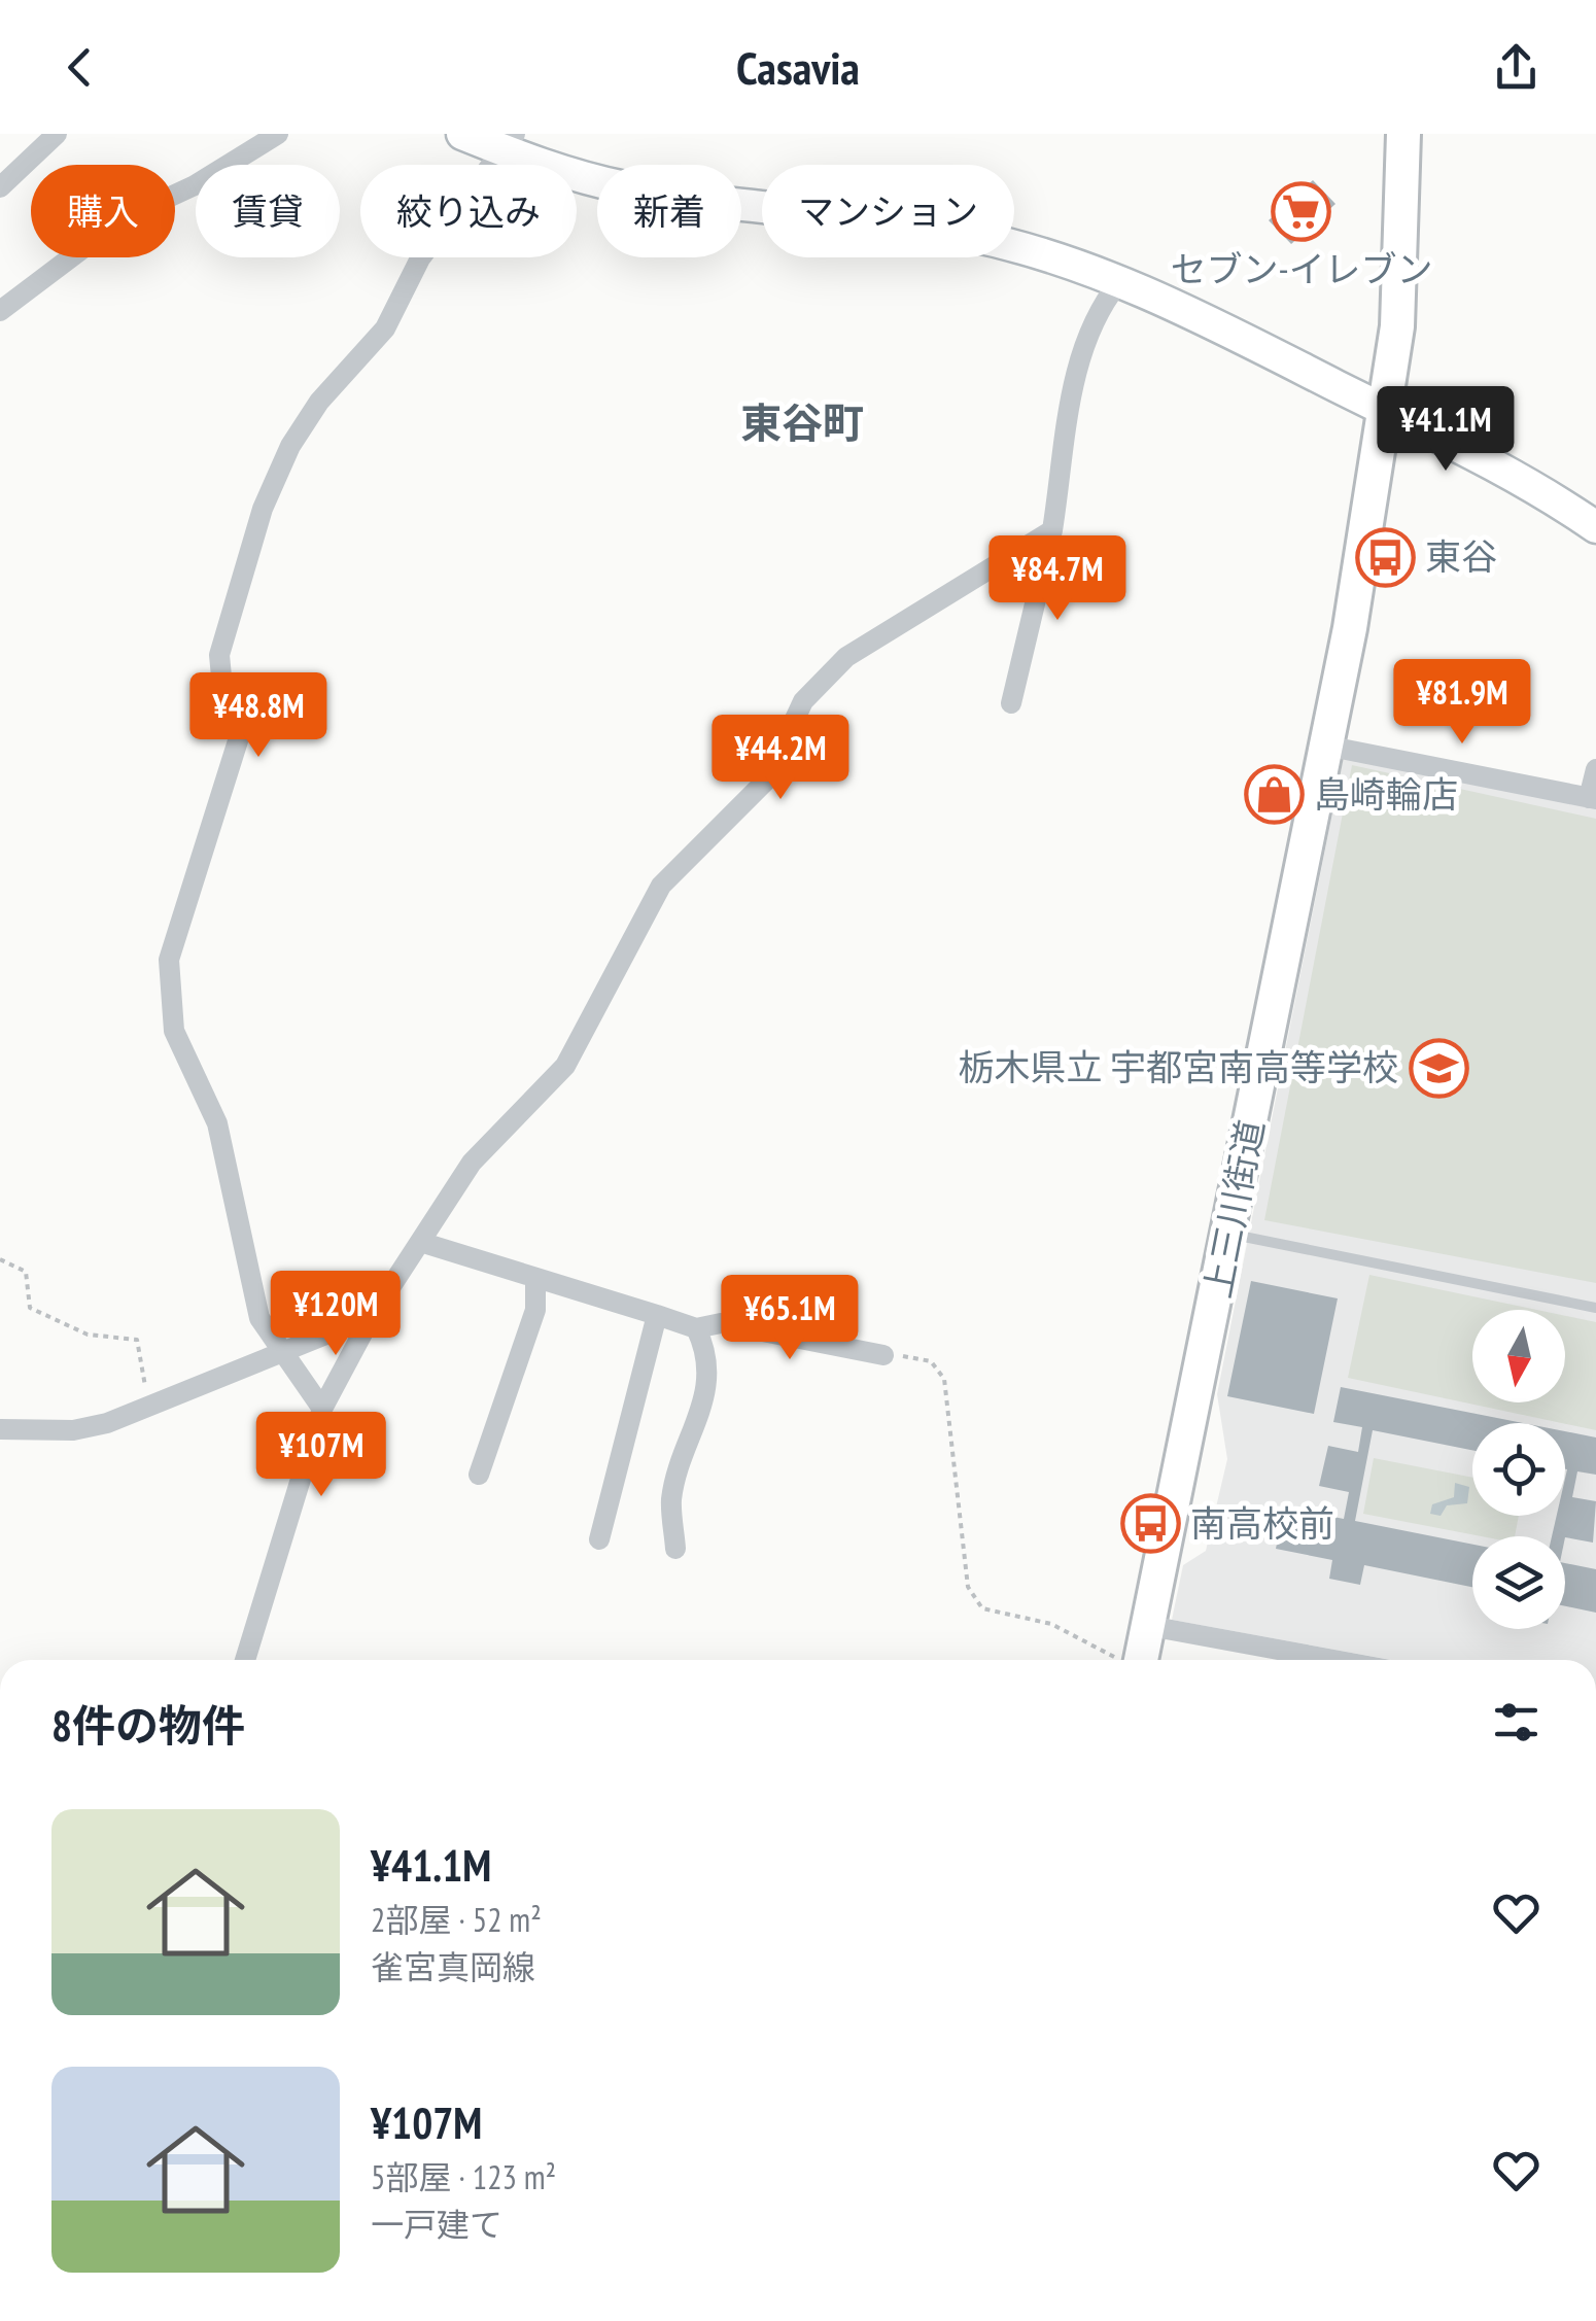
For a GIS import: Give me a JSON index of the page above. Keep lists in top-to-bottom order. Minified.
{"streets":{"main road":["上三川街道"]},"districts":["東谷町"],"places":{"supermarket":["セブン-イレブン"],"bus stop":["東谷","南高校前"],"shop":["島崎輪店"],"school or university":["栃木県立 宇都宮南高等学校"]},"north":"bottom","page":{"header":"Casavia","chip":["購入","賃貸","絞り込み","新着","マンション"],"price":["¥41.1M","¥84.7M","¥81.9M","¥48.8M","¥44.2M","¥120M","¥65.1M","¥107M"],"heading":"8件の物件","list":[{"name":"¥41.1M","note":"2部屋 · 52 m² · 雀宮真岡線"},{"name":"¥107M","note":"5部屋 · 123 m² · 一戸建て"}]}}
